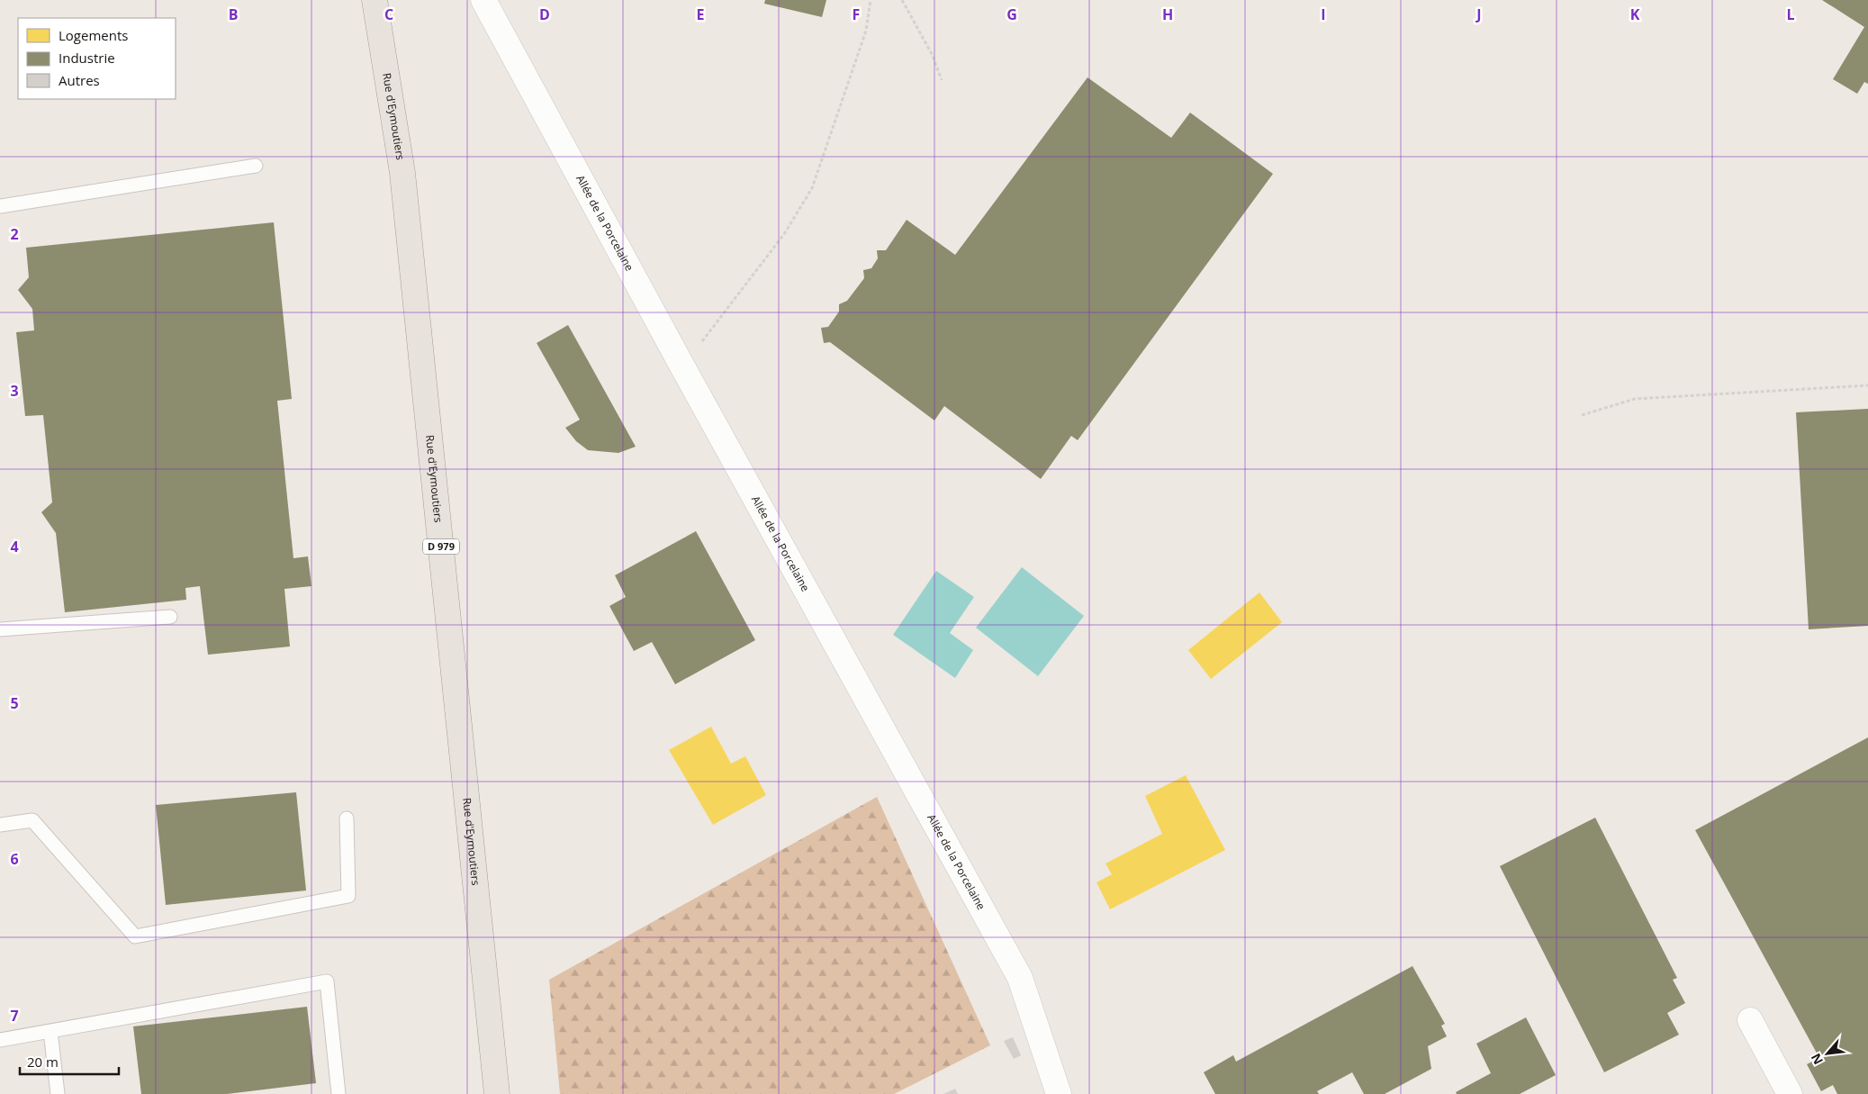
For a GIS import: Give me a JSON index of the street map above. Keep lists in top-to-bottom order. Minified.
{"streets":{"main road":["Rue d'Eymoutiers","D 979"],"street":["Allée de la Porcelaine"]},"legend":["Logements","Industrie","Autres"],"scale_bar":"20 m","north":"bottom left","grid":{"columns":["B","C","D","E","F","G","H","I","J","K","L"],"rows":["2","3","4","5","6","7"]}}
